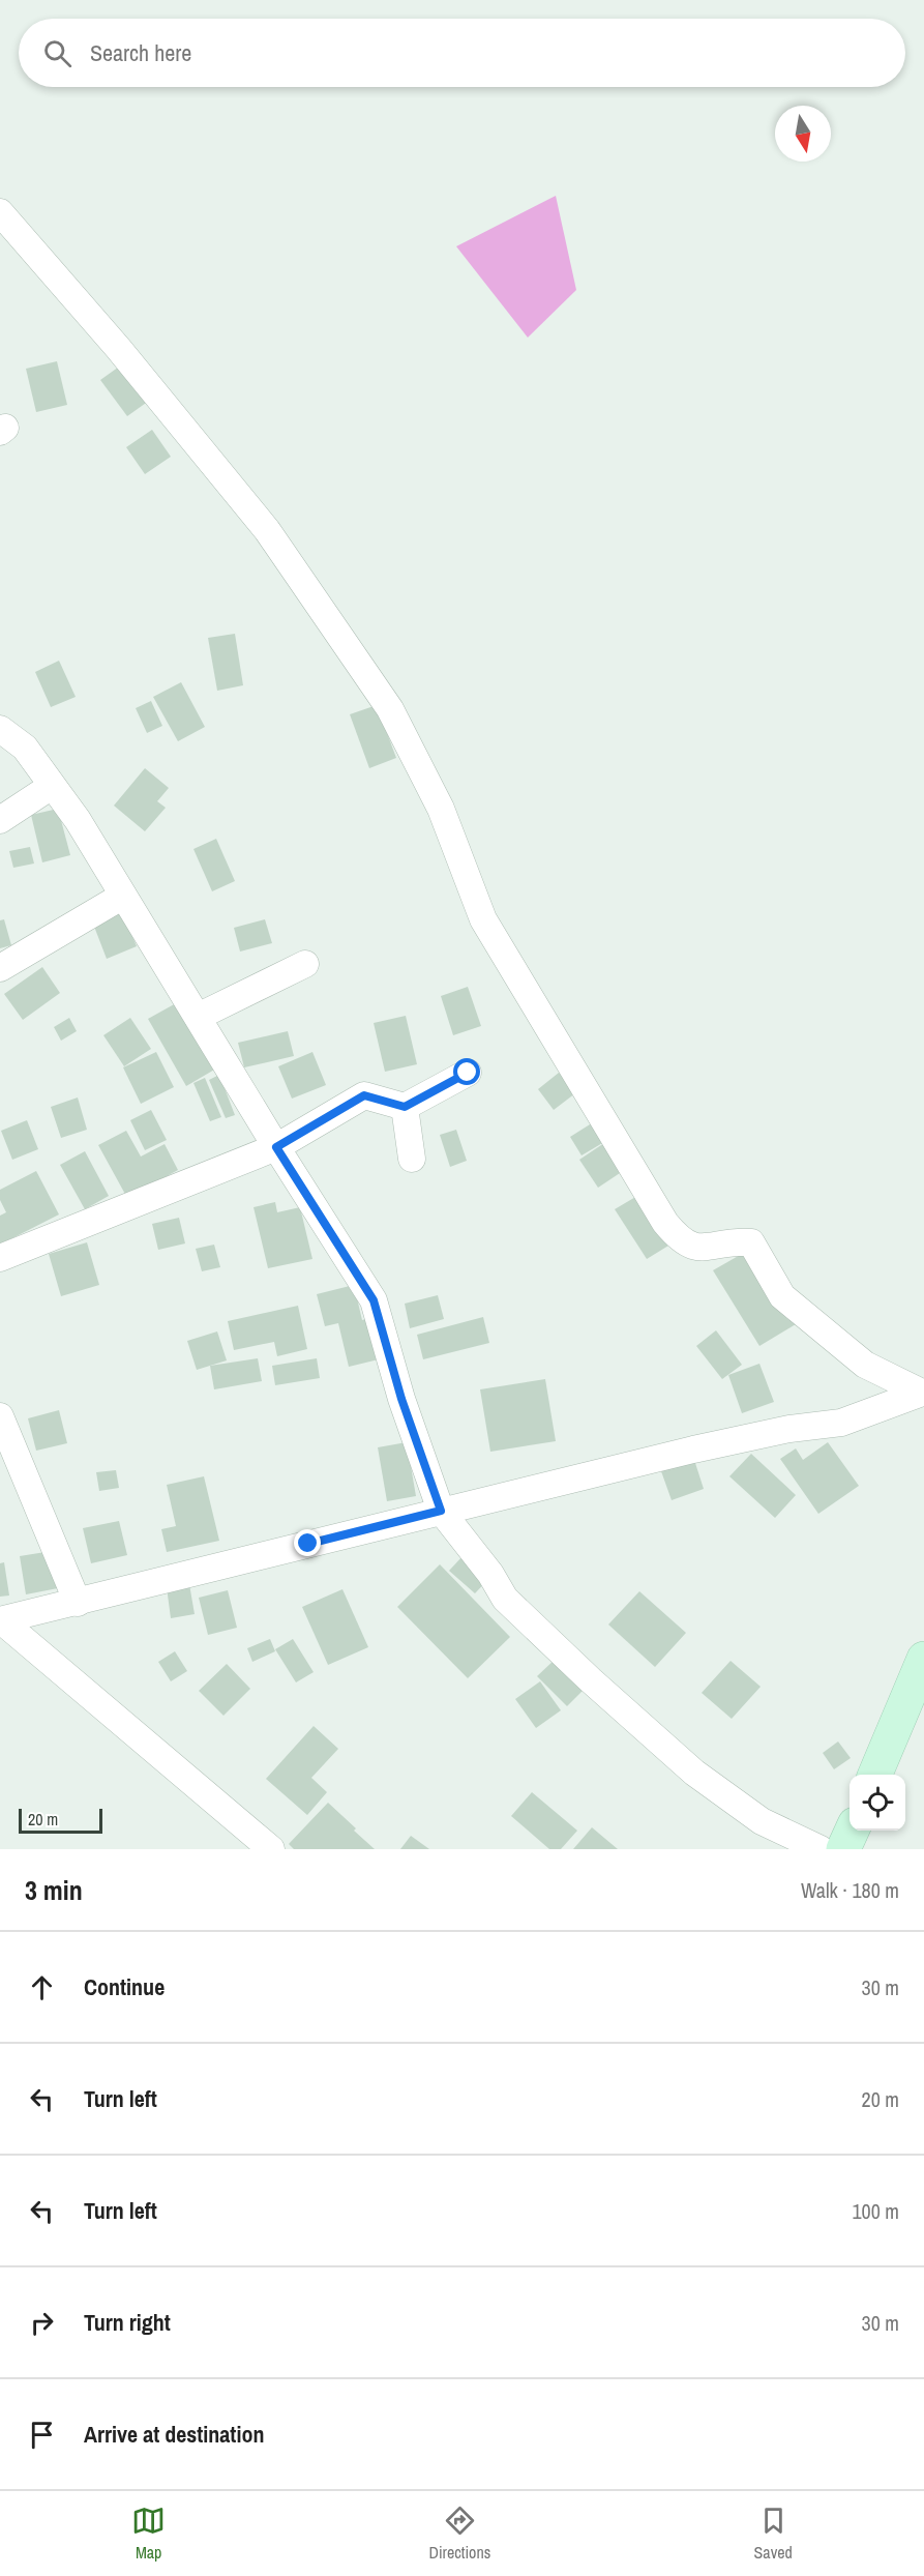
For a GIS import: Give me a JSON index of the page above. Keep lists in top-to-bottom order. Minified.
{"scale_bar":"20 m","north":"bottom","page":{"search":"Search here","scale":"20 m","heading":["3 min","Walk · 180 m"],"list":[["Continue","30 m"],["Turn left","20 m"],["Turn left","100 m"],["Turn right","30 m"],"Arrive at destination"],"nav":["Map","Directions","Saved"]}}
